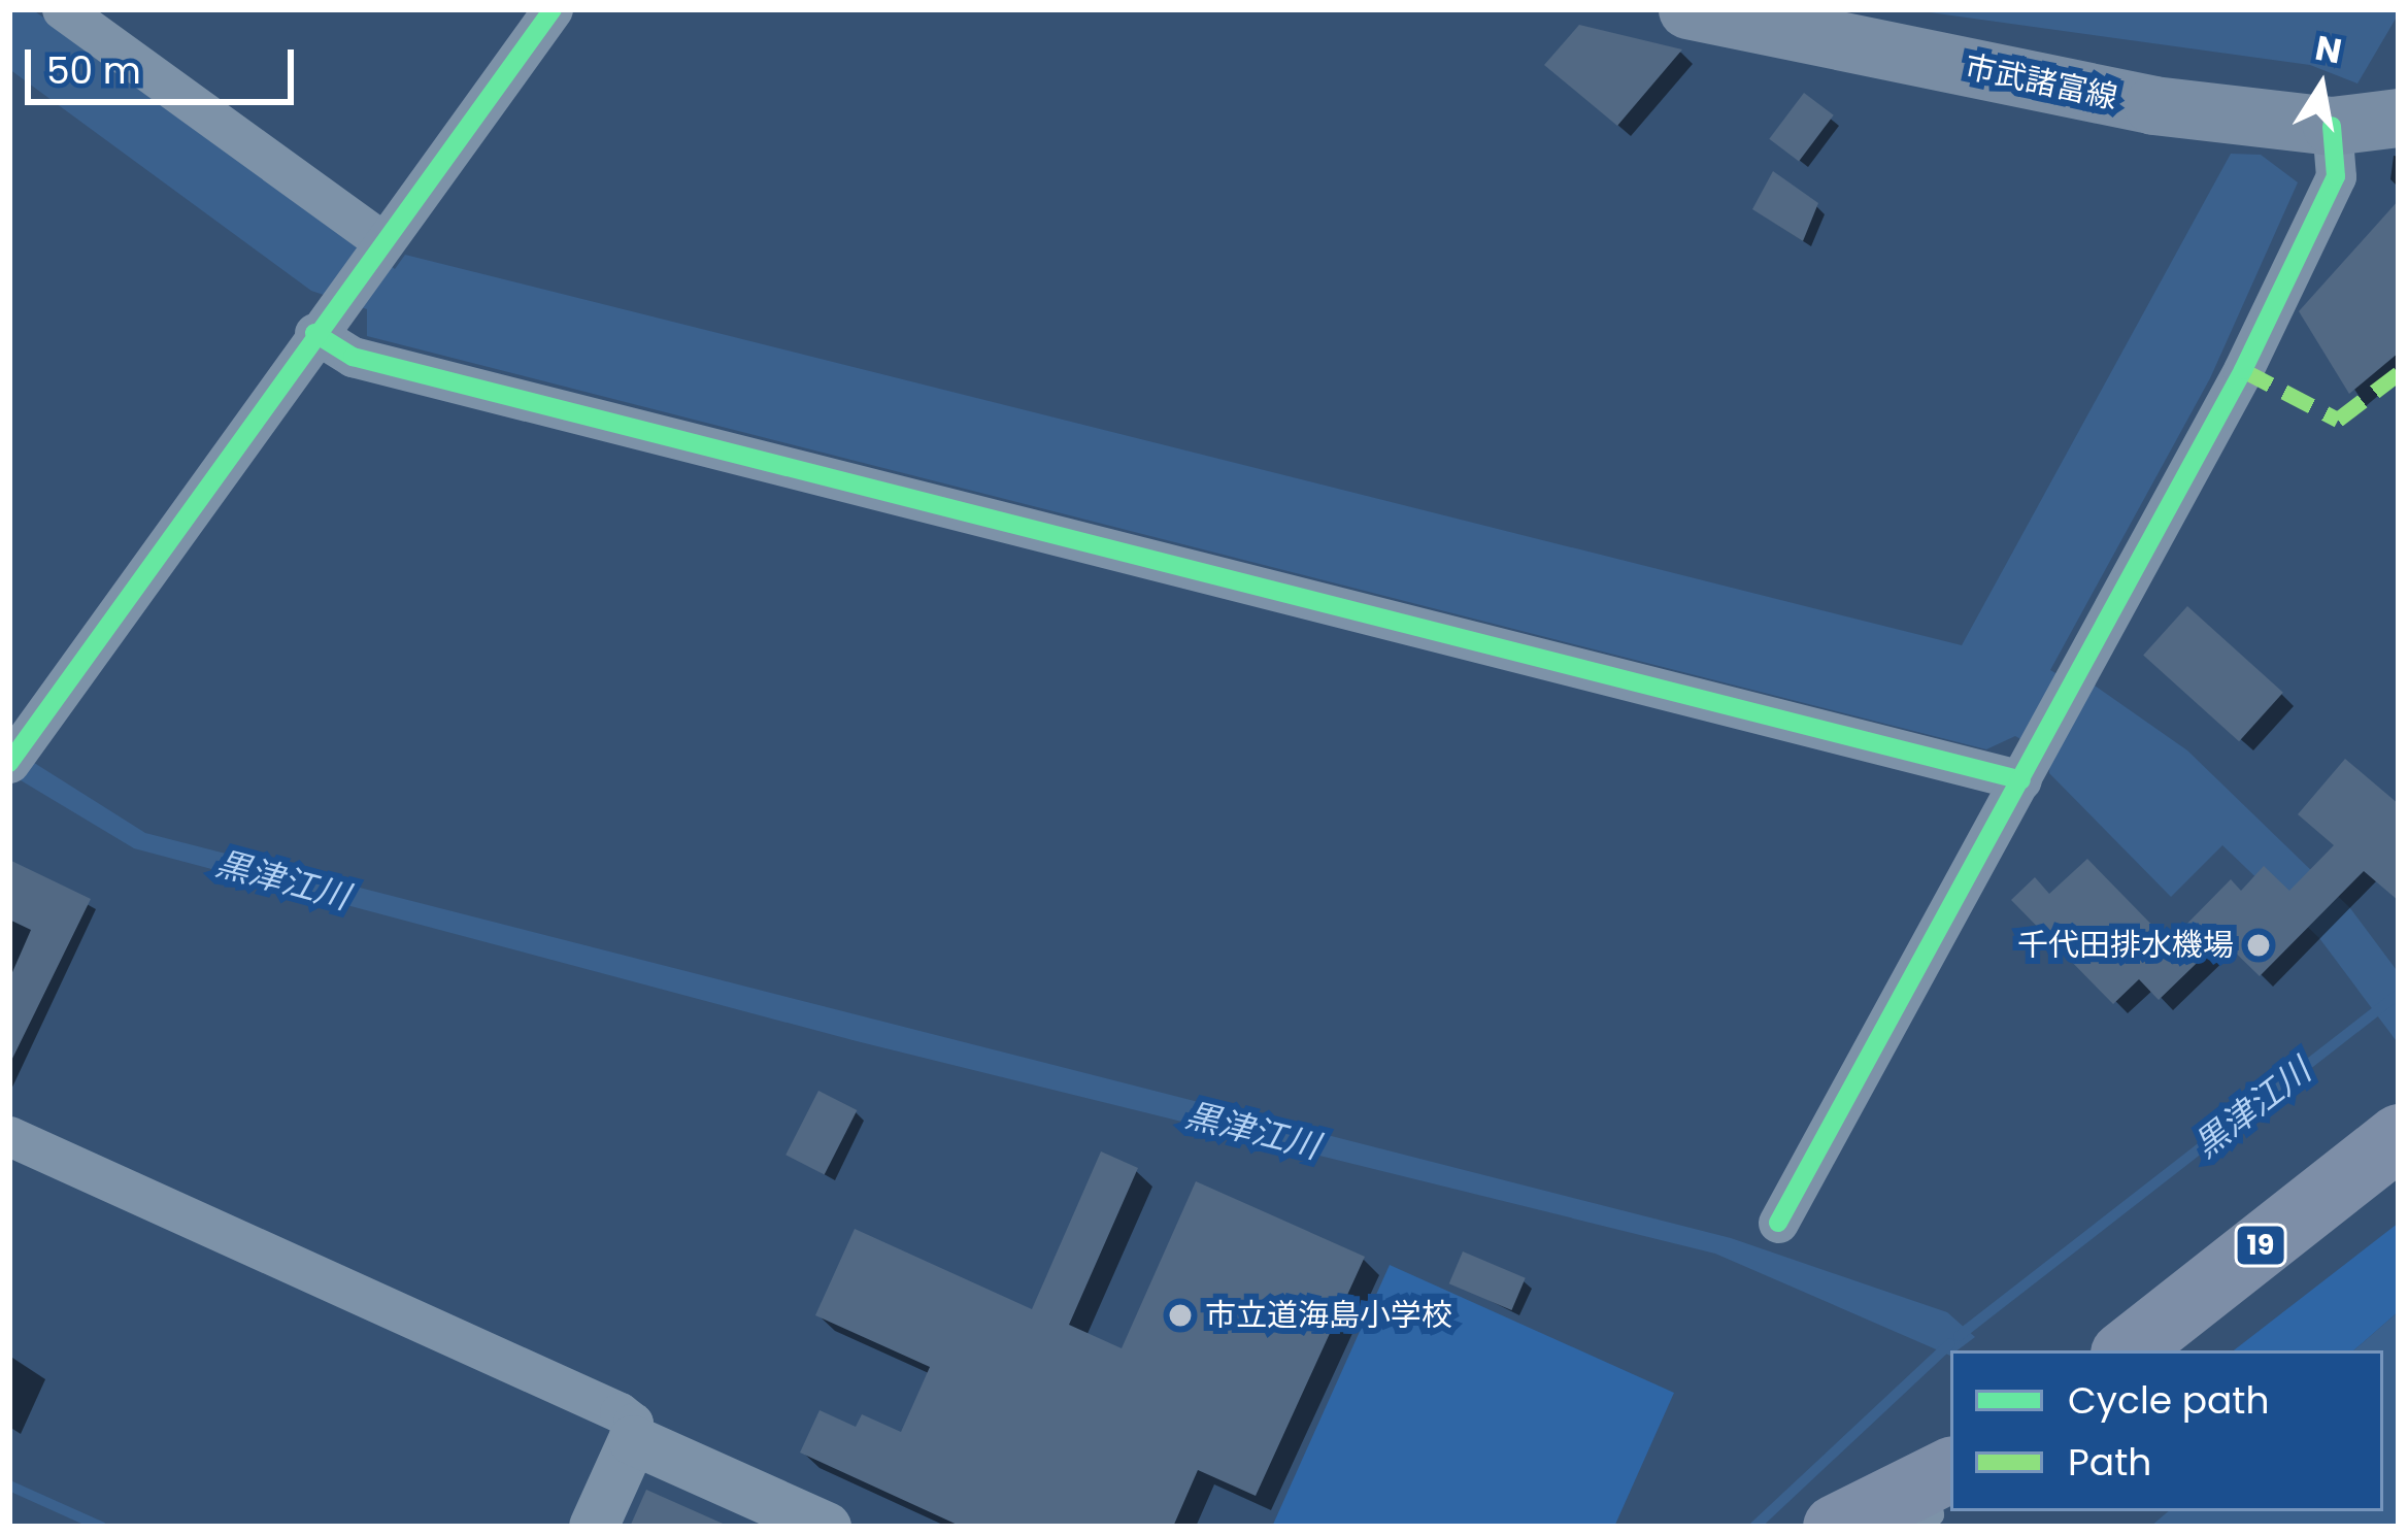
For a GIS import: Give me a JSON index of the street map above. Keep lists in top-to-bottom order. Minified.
{"streets":{"main road":["市武諸富線","19"]},"water":["黒津江川"],"places":["千代田排水機場","市立道海島小学校"],"legend":["Cycle path","Path"],"scale_bar":"50 m","north":"top"}
